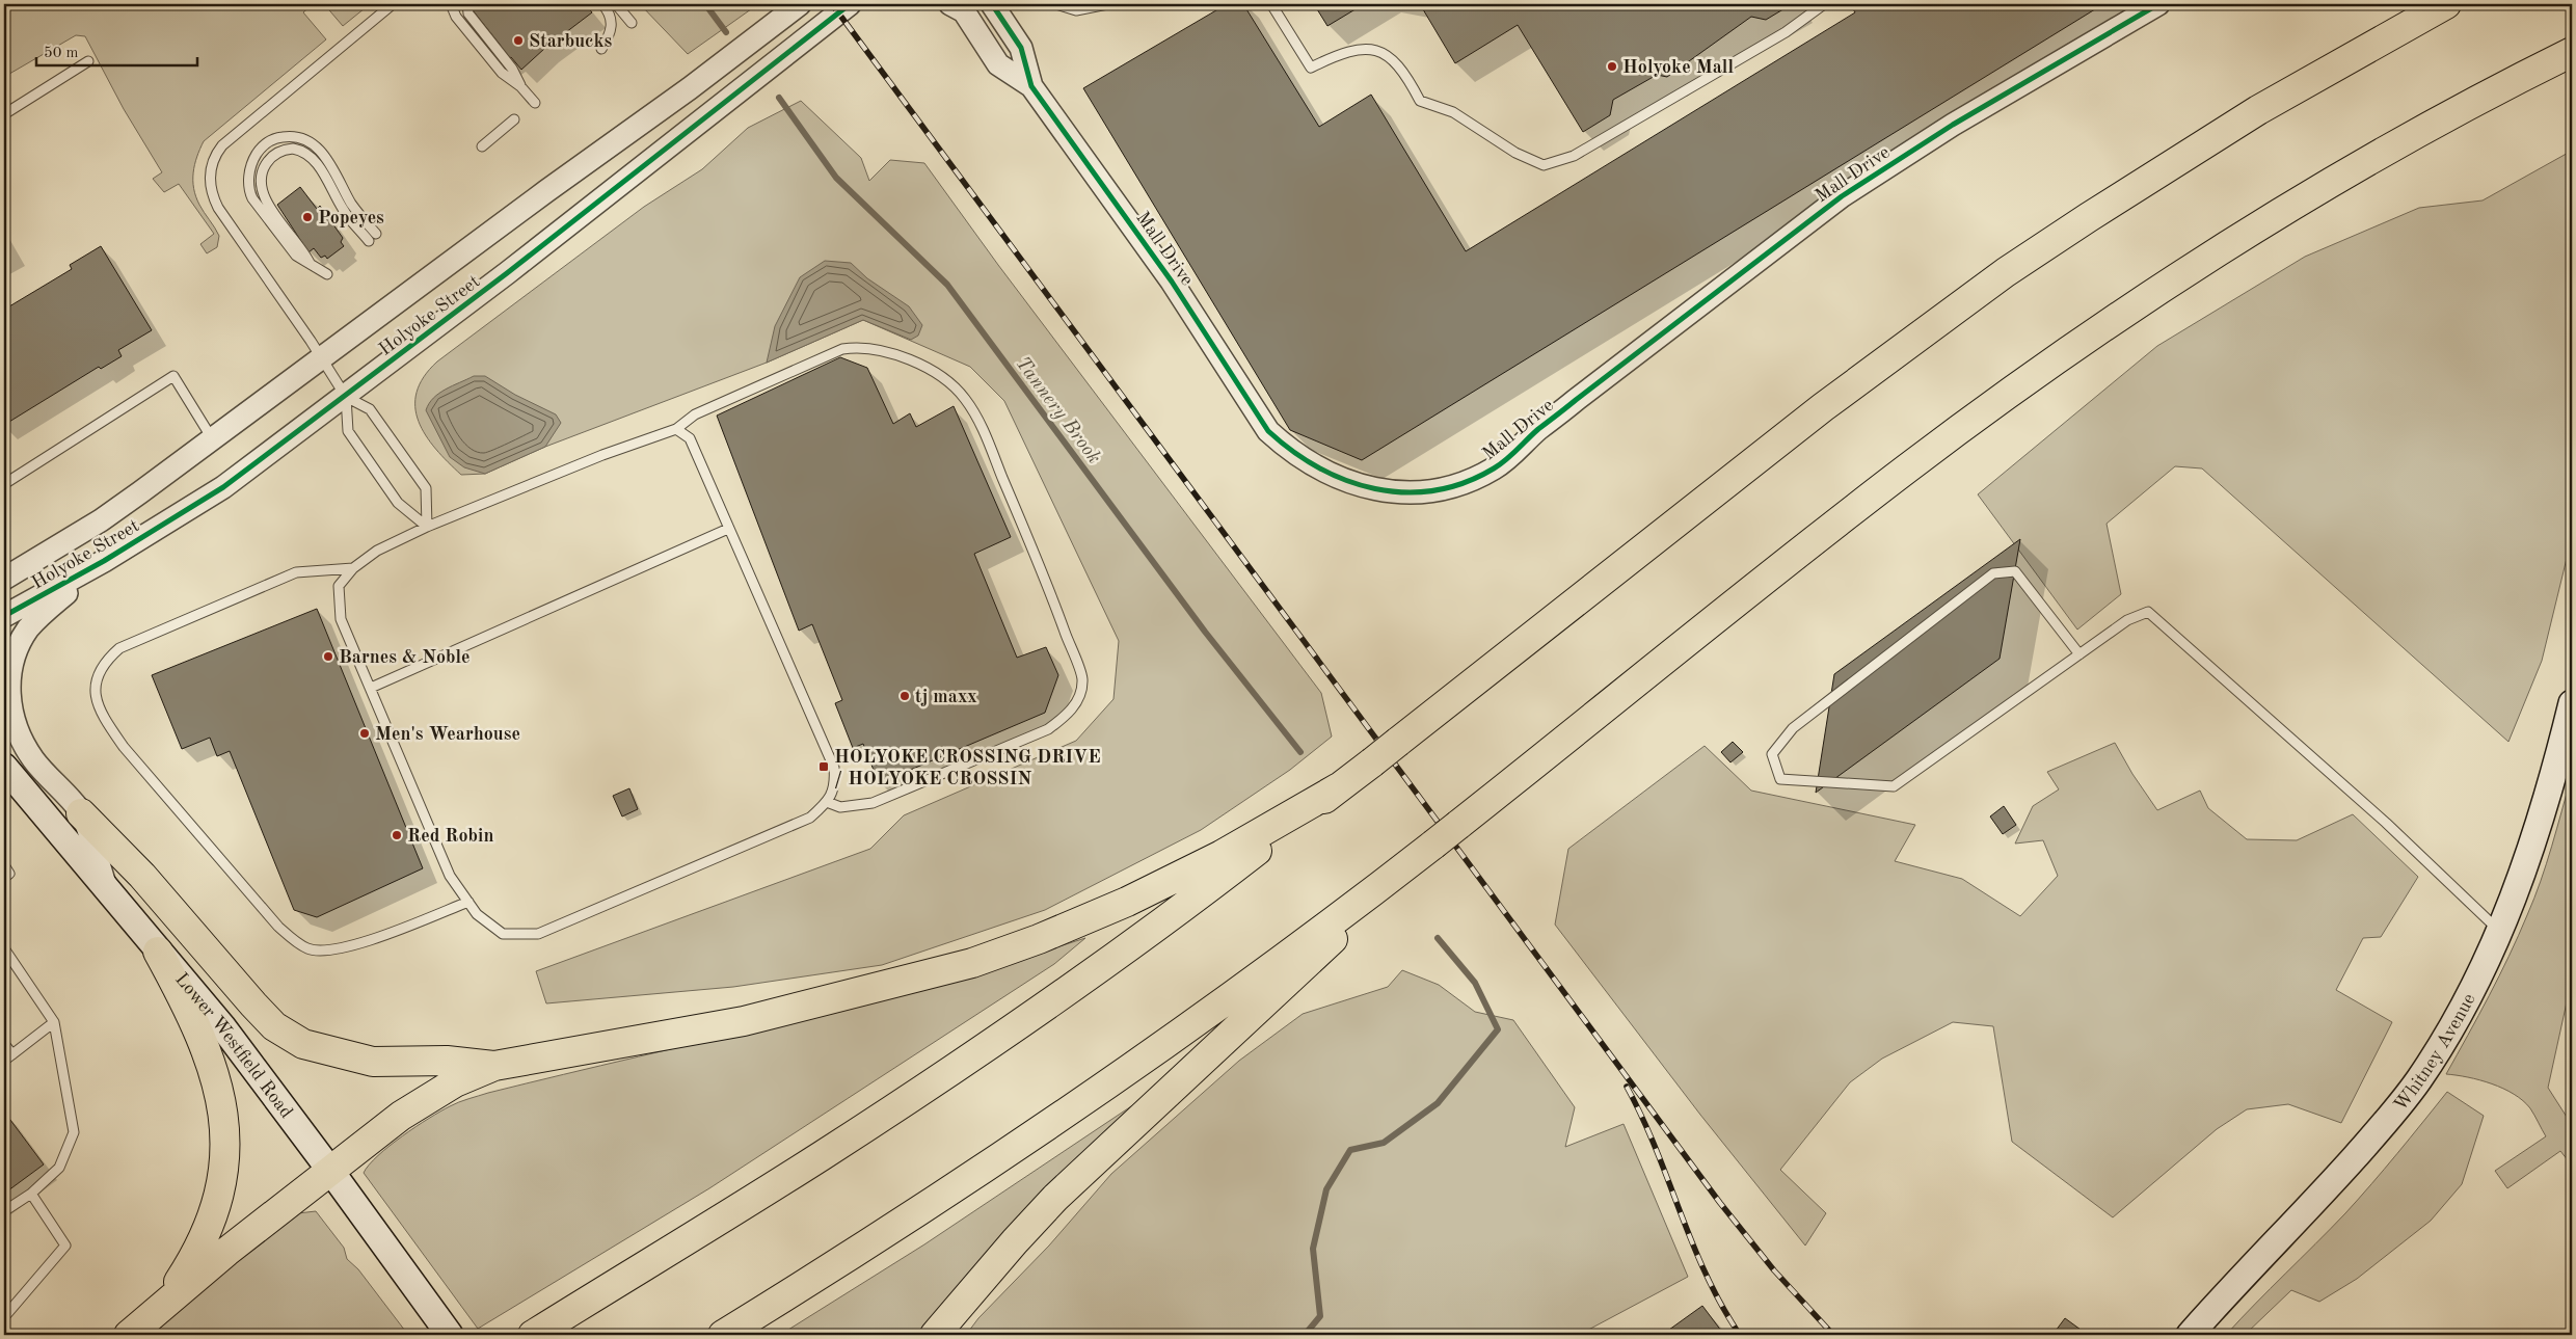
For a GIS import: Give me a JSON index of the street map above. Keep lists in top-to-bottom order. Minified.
{"streets":{"main road":["Lower Westfield Road","Whitney Avenue"],"street":["Mall Drive","Holyoke Street"]},"water":["Tannery Brook"],"places":{"other":["Starbucks","Holyoke Mall","Popeyes","Barnes & Noble","tj maxx","Men's Wearhouse","Red Robin"],"transit":["HOLYOKE CROSSING DRIVE / HOLYOKE CROSSIN"]},"scale_bar":"50 m"}
